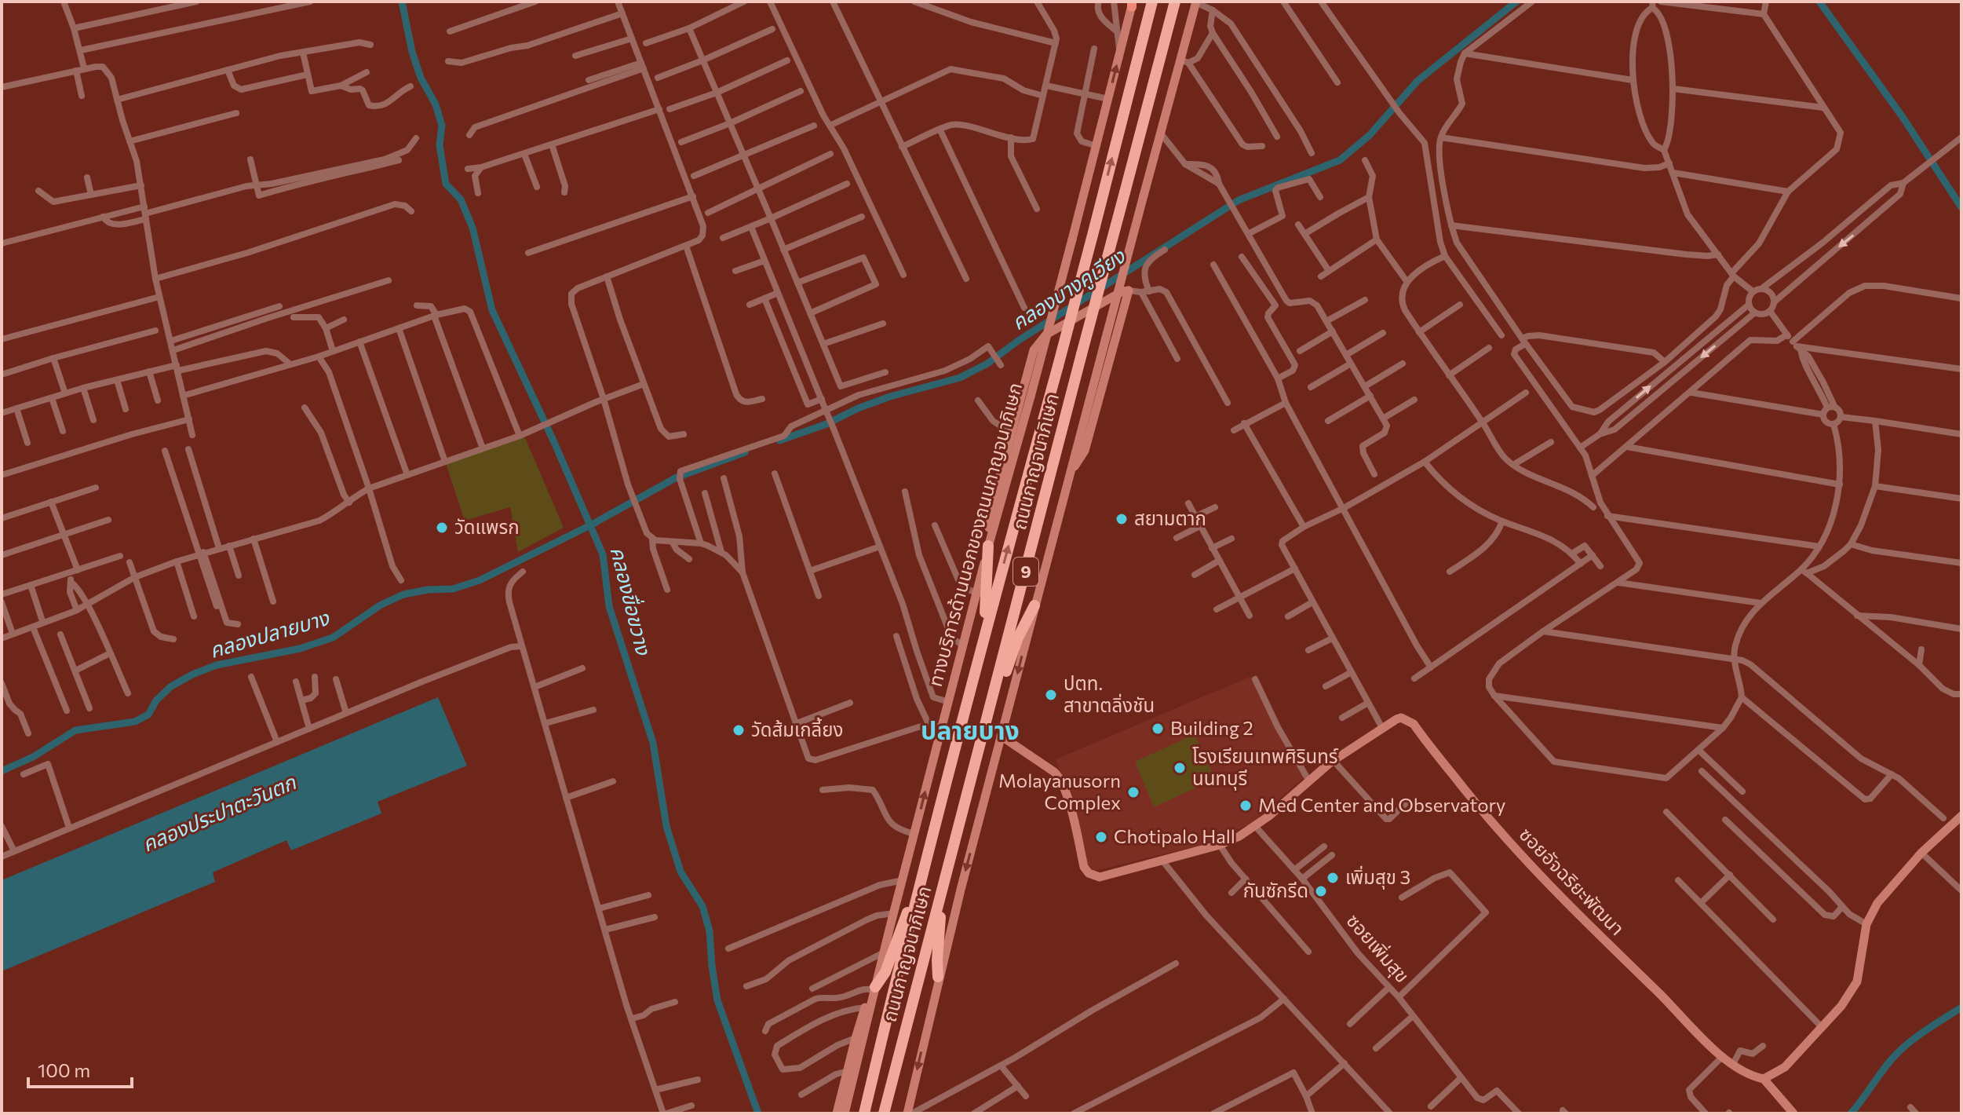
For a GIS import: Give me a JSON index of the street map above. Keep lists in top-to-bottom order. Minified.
{"streets":{"highway":["ถนนกาญจนาภิเษก","9"],"main road":["ทางบริการด้านนอกของถนนกาญจนาภิเษก","ซอยอัจฉริยะพัฒนา"],"street":["ซอยเพิ่มสุข"]},"crossings":[["ซอยอัจฉริยะพัฒนา","ซอยเพิ่มสุข"]],"districts":["ปลายบาง"],"water":["คลองบางคูเวียง","คลองขื่อขวาง","คลองปลายบาง","คลองประปาตะวันตก"],"places":["สยามตาก","วัดแพรก","ปตท. สาขาตลิ่งชัน","Building 2","วัดส้มเกลี้ยง","โรงเรียนเทพศิรินทร์ นนทบุรี","Molayanusorn Complex","Med Center and Observatory","Chotipalo Hall","เพิ่มสุข 3","กันซักรีด"],"scale_bar":"100 m"}
